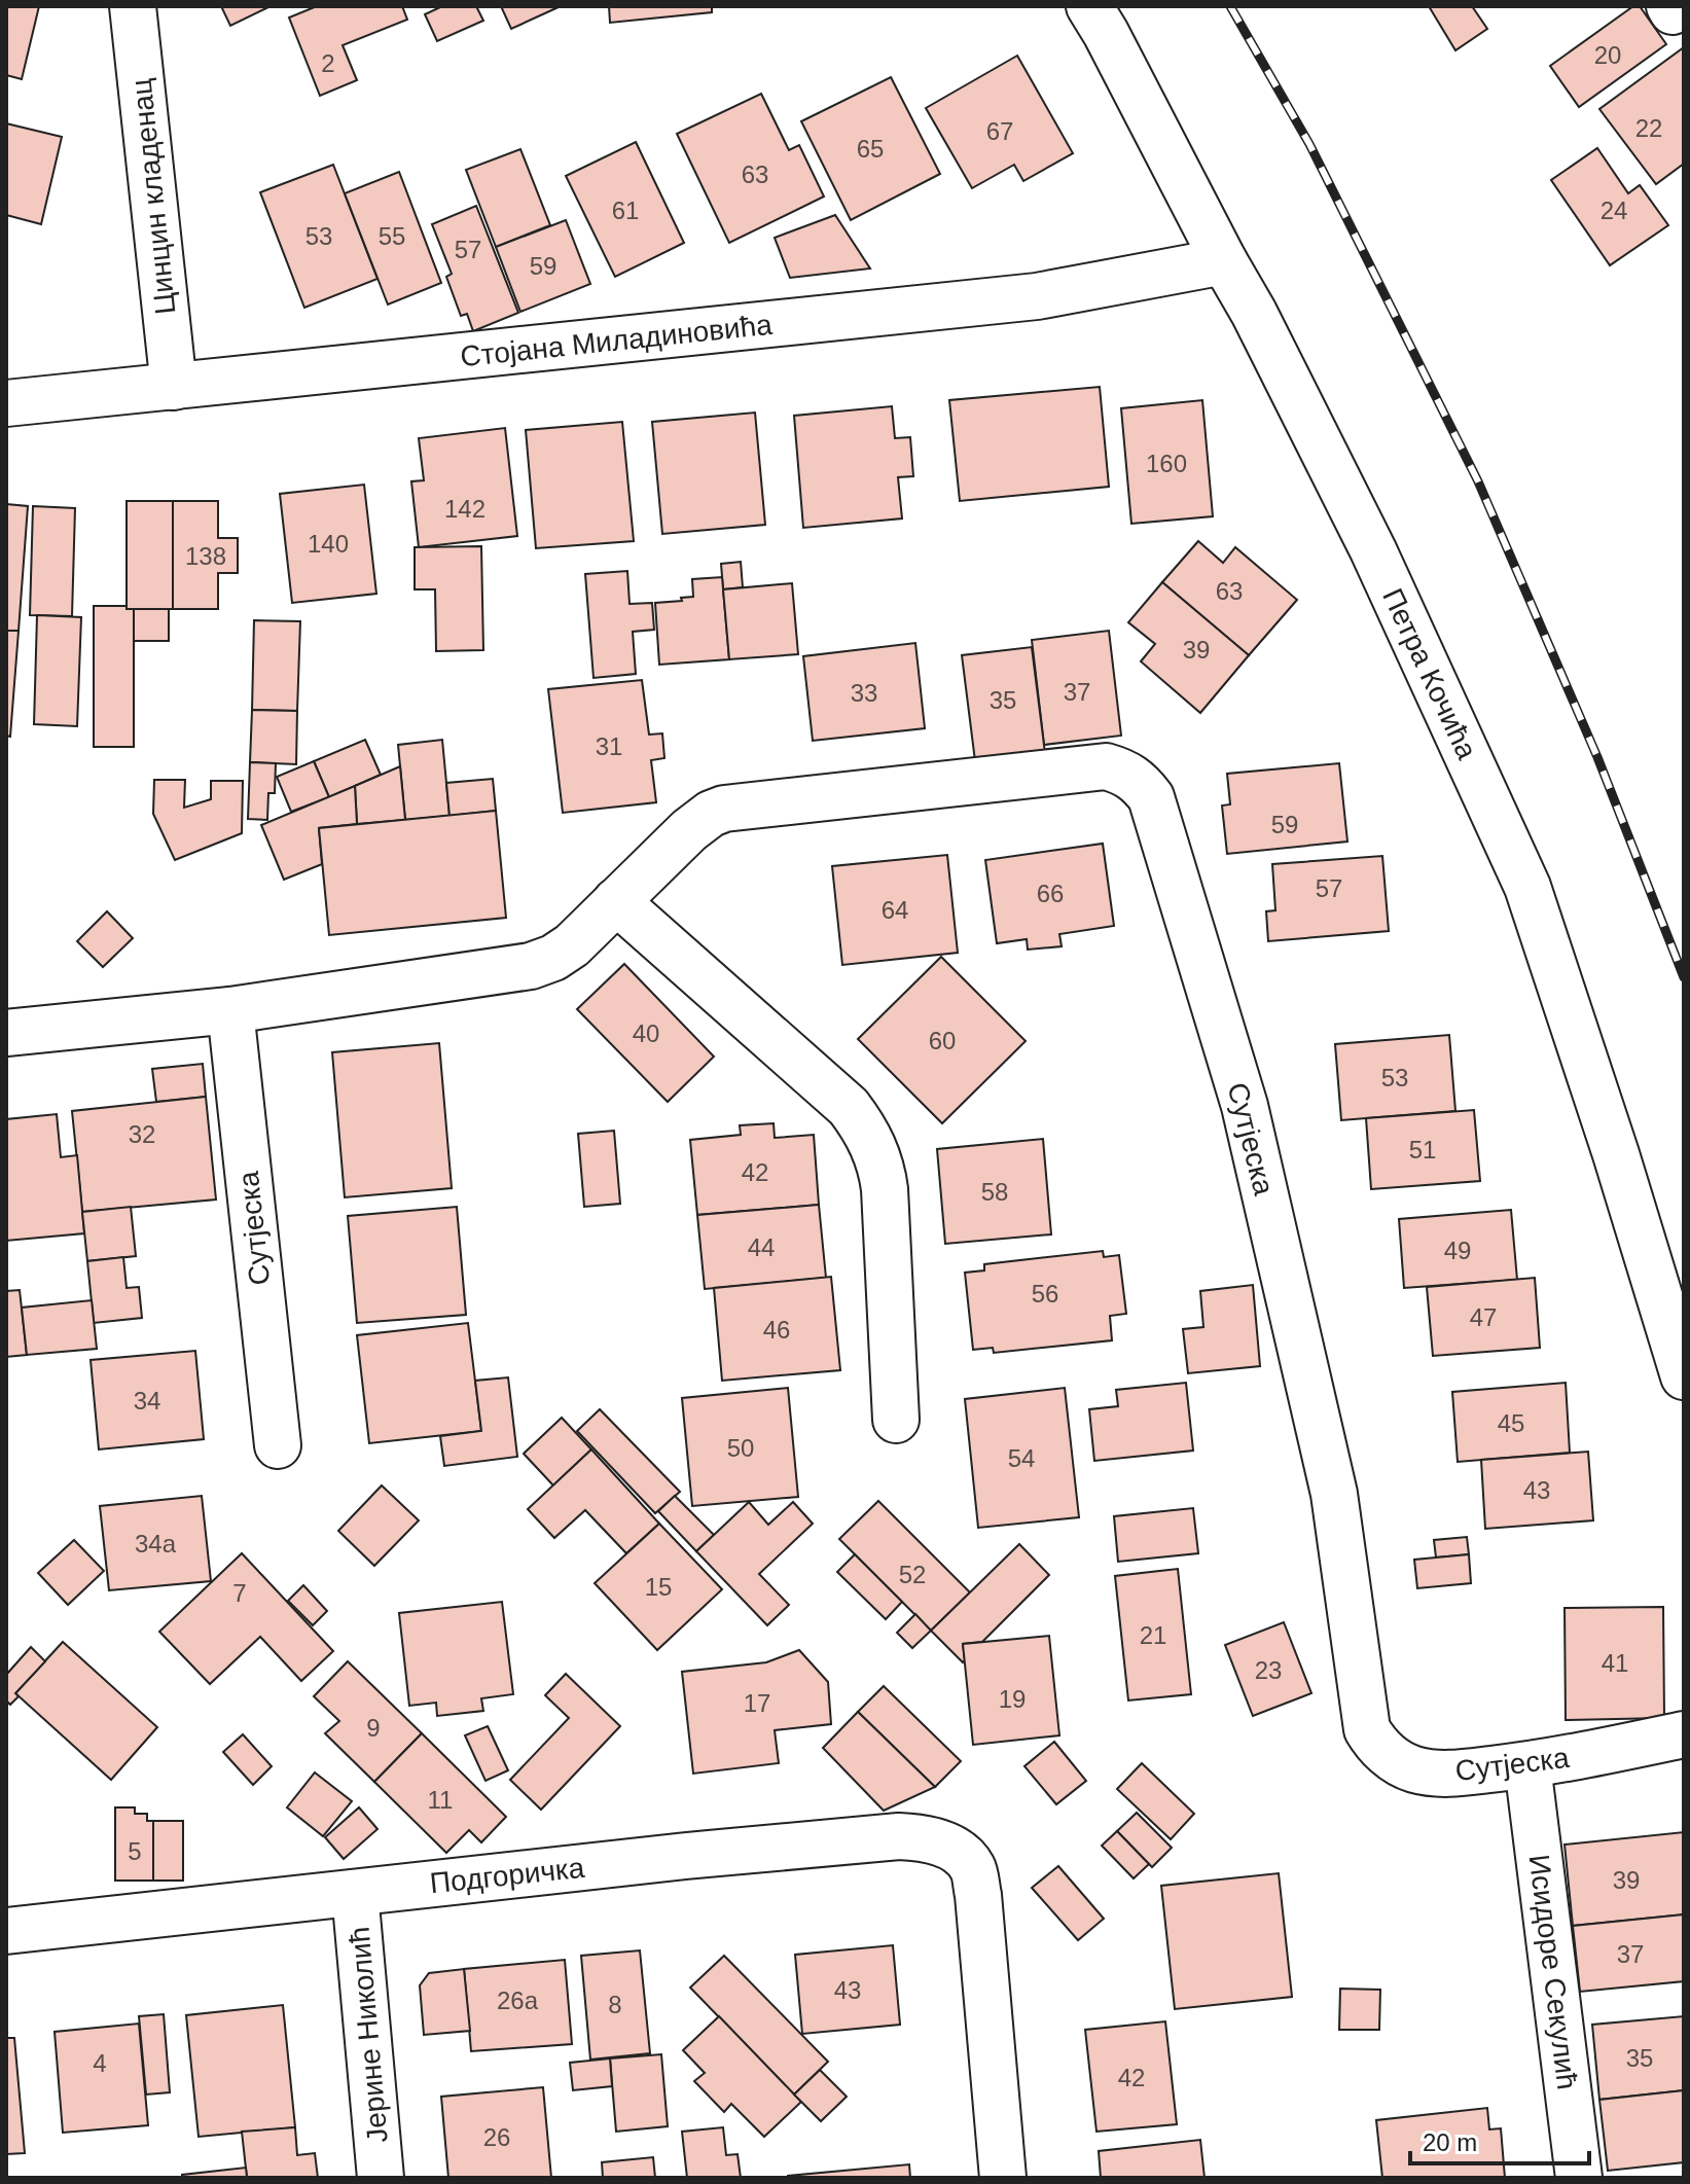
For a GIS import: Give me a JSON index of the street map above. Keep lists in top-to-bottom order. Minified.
{"streets":{"street":["Цинцин кладенац","Стојана Миладиновића","Петра Кочића","Сутјеска","Подгоричка","Исидоре Секулић","Јерине Николић"]},"crossings":[["Цинцин кладенац","Стојана Миладиновића"],["Стојана Миладиновића","Петра Кочића"],["Сутјеска","Исидоре Секулић"],["Подгоричка","Јерине Николић"]],"house_numbers":["20","2","22","67","65","63","61","24","53","55","57","59","160","142","140","138","63","39","37","33","35","31","59","57","66","64","40","60","53","32","51","42","58","44","49","56","47","46","34","45","50","54","43","34a","52","15","7","21","41","23","19","17","9","11","5","39","37","43","26a","8","35","4","42","26"],"scale_bar":"20 m"}
